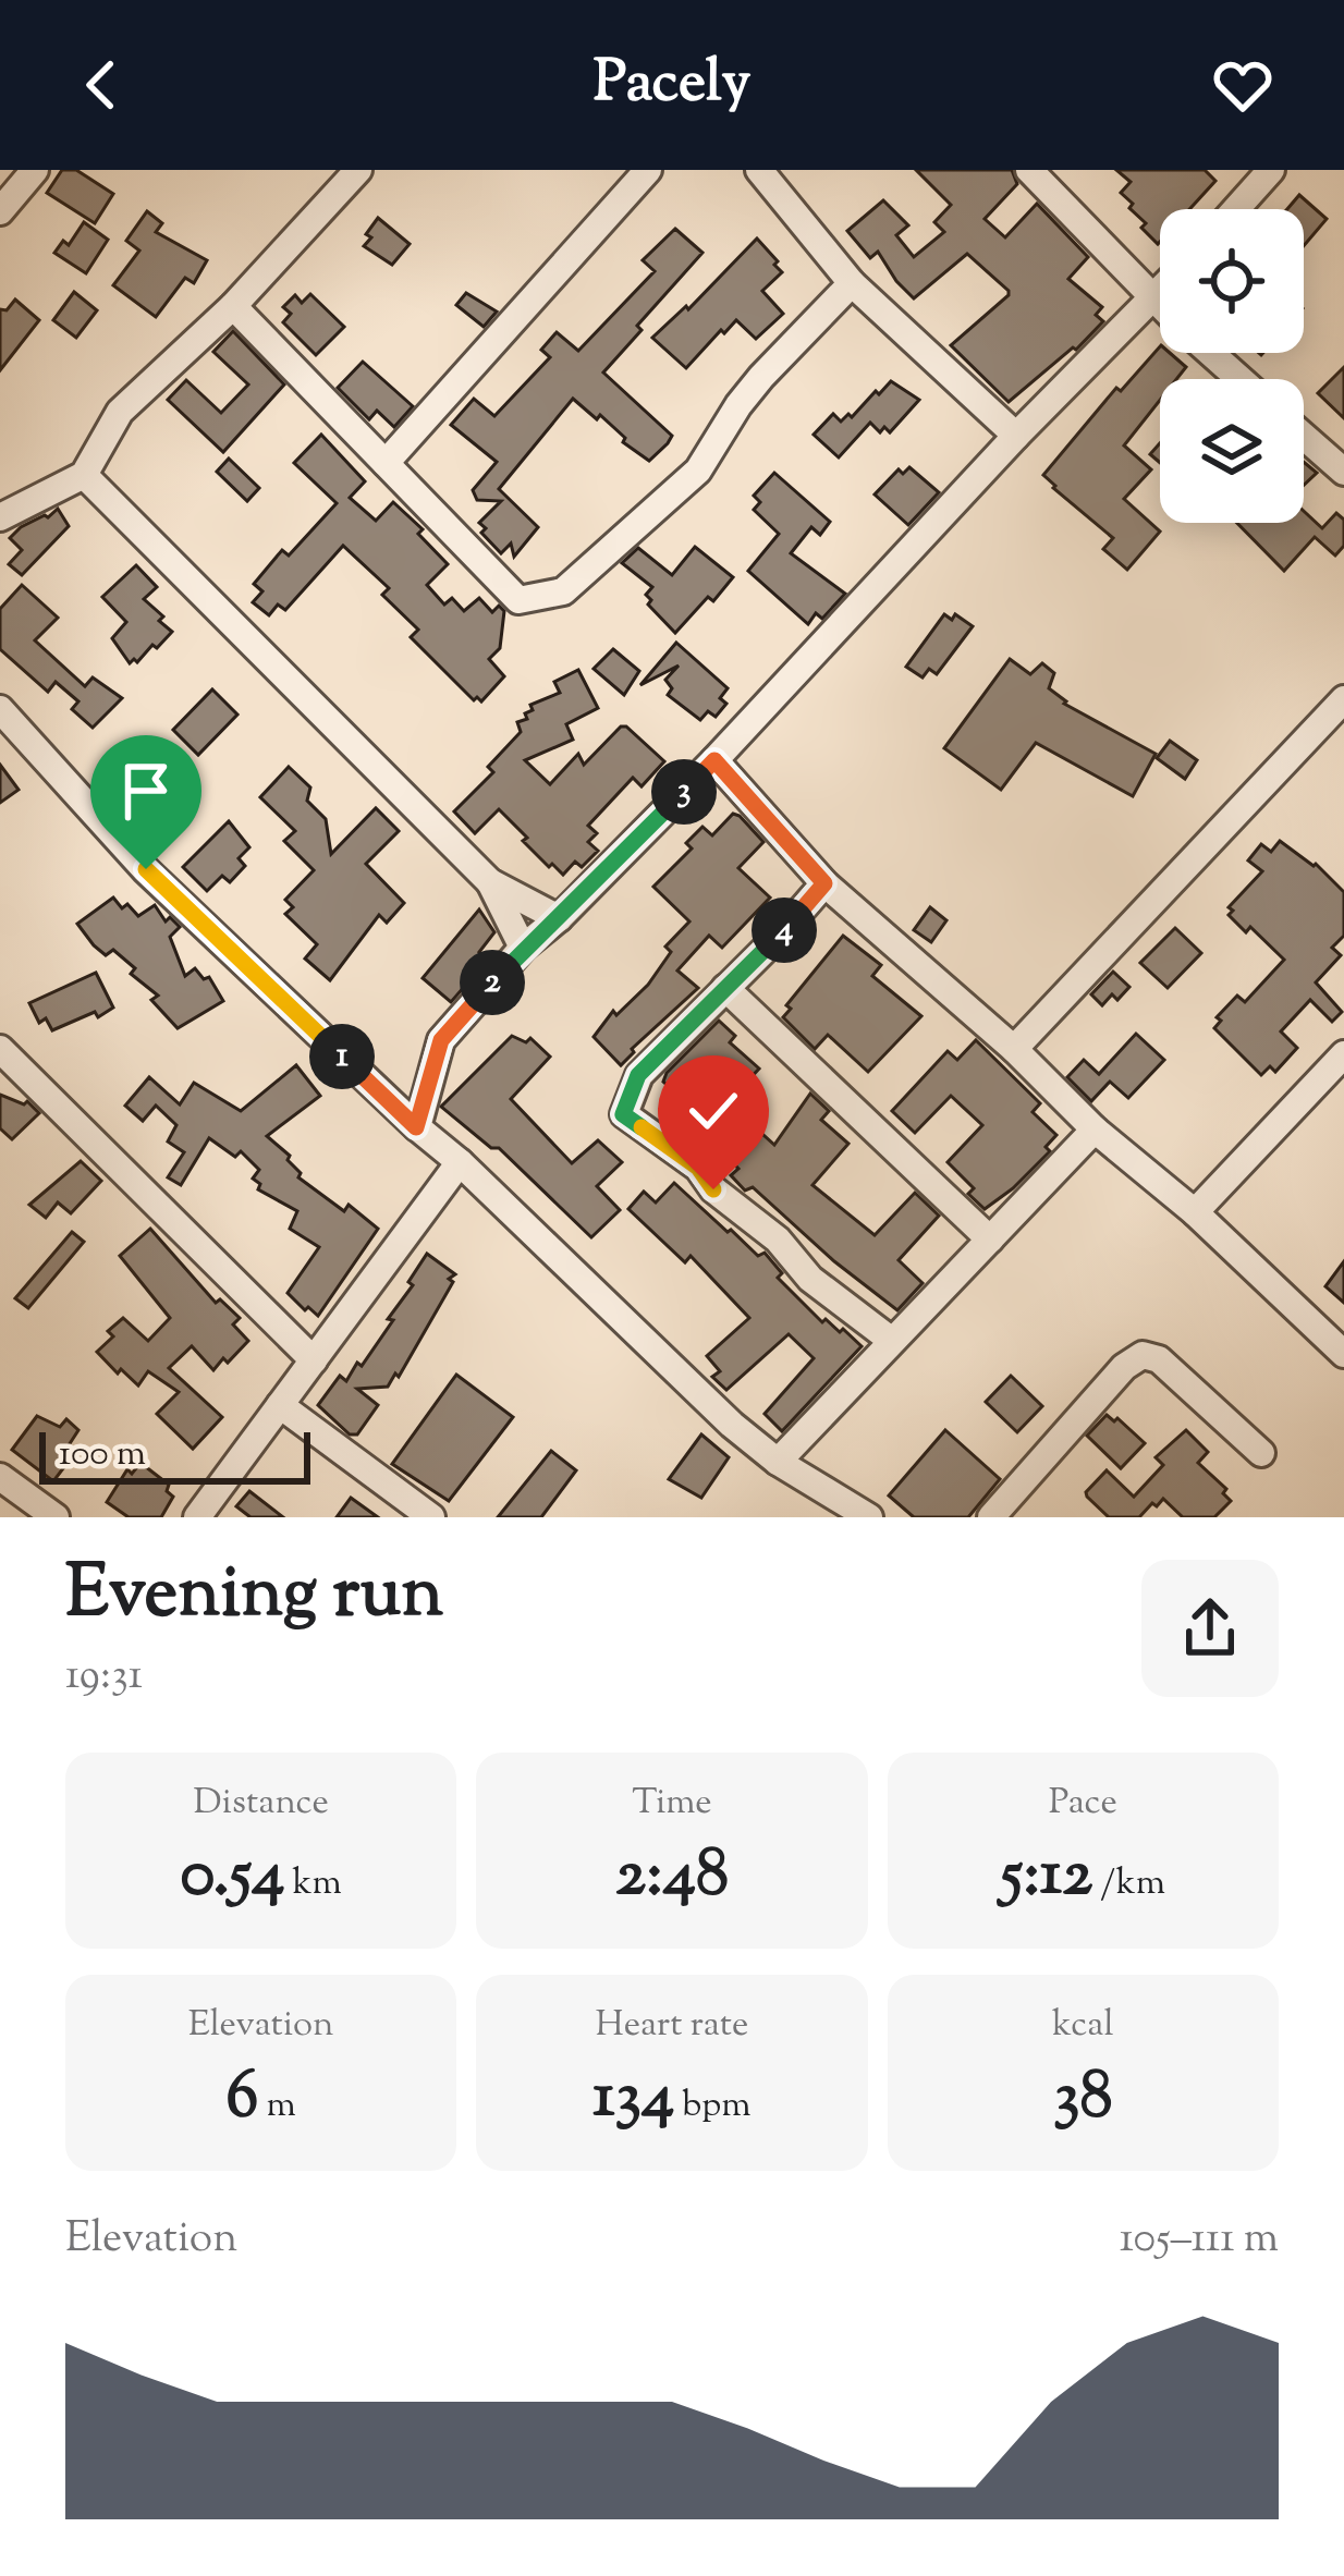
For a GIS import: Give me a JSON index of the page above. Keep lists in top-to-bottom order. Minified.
{"scale_bar":"100 m","page":{"header":"Pacely","pins":["3","4","2","1"],"scale":"100 m","heading":["Evening run","19:31"],"stats":[["Distance","0.54 km"],["Time","2:48"],["Pace","5:12 /km"],["Elevation","6 m"],["Heart rate","134 bpm"],["kcal","38"]],"chart":["Elevation","105–111 m"]}}
